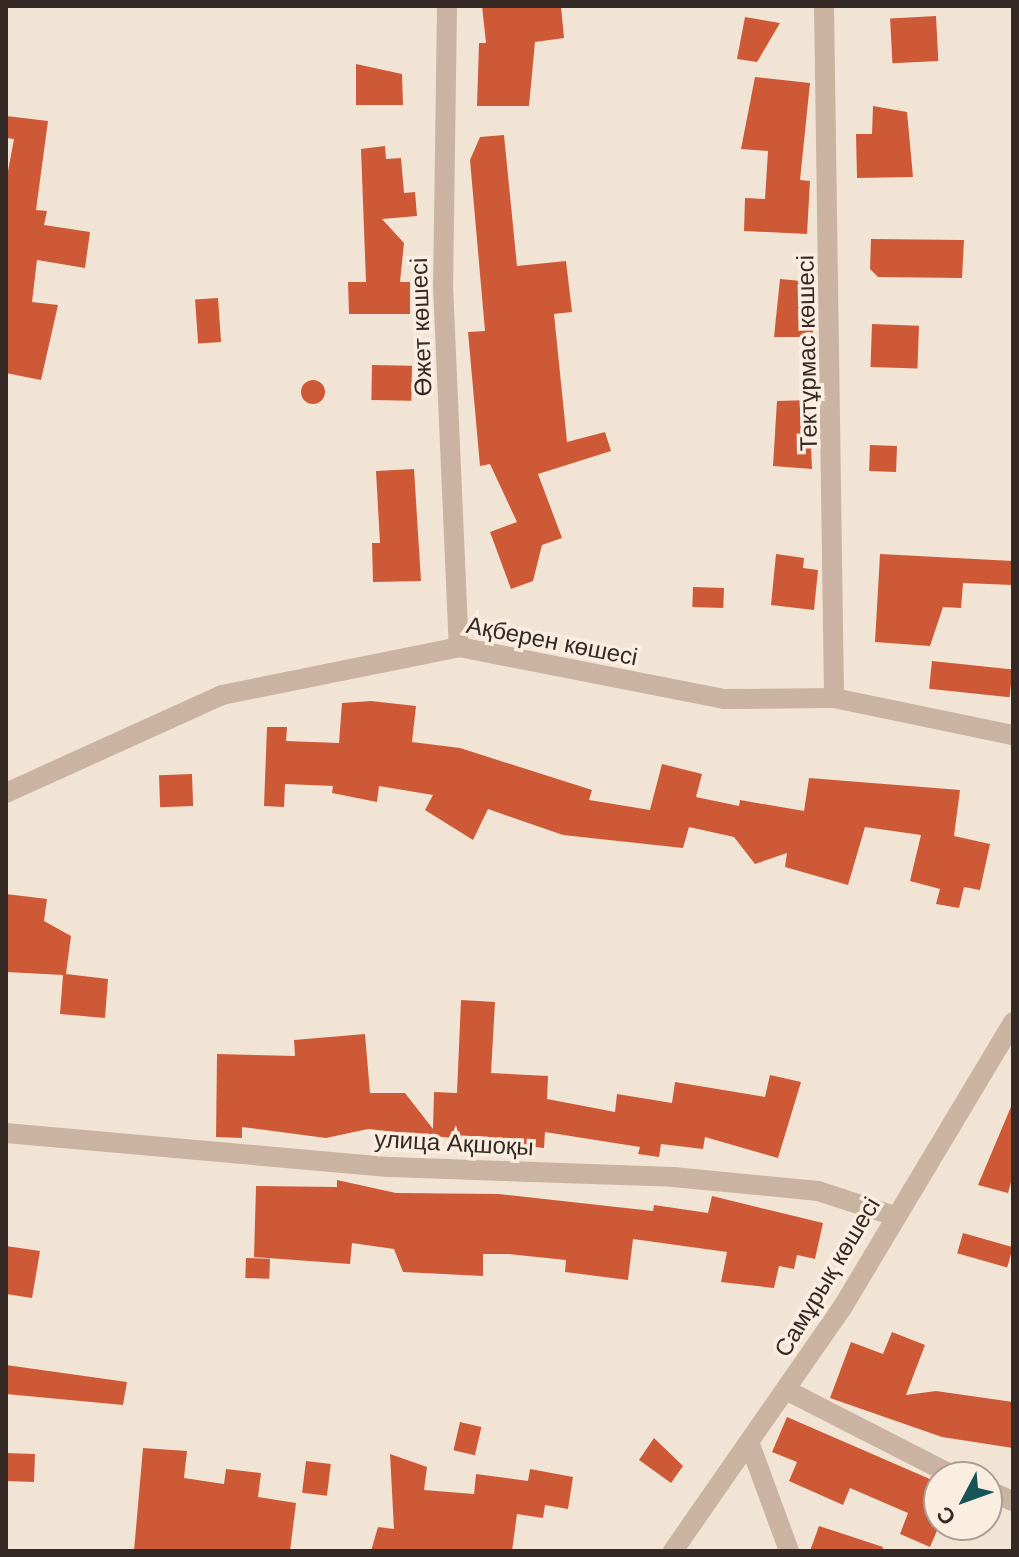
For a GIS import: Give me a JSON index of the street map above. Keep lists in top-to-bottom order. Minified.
{"streets":{"street":["Өжет көшесі","Тектұрмас көшесі","Ақберен көшесі","улица Ақшоқы","Самұрық көшесі"]},"crossings":[["Өжет көшесі","Ақберен көшесі"],["Тектұрмас көшесі","Ақберен көшесі"],["улица Ақшоқы","Самұрық көшесі"]],"north":"bottom left"}
